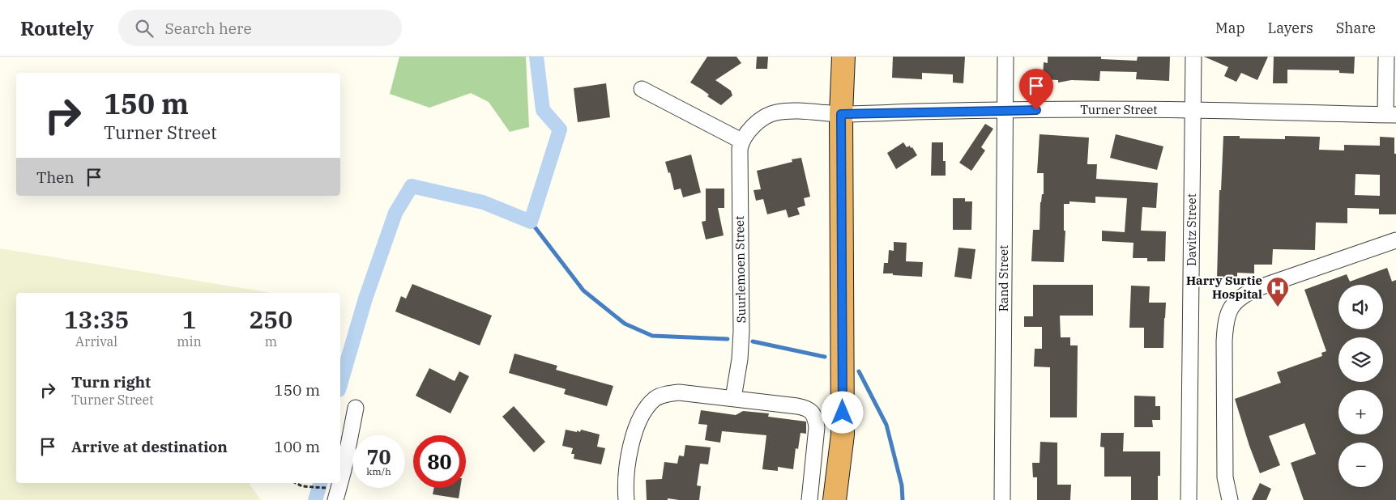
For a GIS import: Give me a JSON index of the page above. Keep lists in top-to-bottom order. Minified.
{"streets":{"street":["Turner Street","Davitz Street","Suurlemoen Street","Rand Street"]},"crossings":[["Turner Street","Davitz Street"],["Turner Street","Rand Street"]],"places":{"hospital":["Harry Surtie Hospital"]},"page":{"header":"Routely","search":"Search here","nav":["Map","Layers","Share"],"turn":["150 m","Turner Street"],"then":"Then","map_buttons":["+","−"],"eta":["13:35","Arrival","1","min","250","m"],"list":[{"name":"Turn right","note":"Turner Street","value":"150 m"},{"name":"Arrive at destination","value":"100 m"}],"speed":"70 km/h","limit":"80"}}
